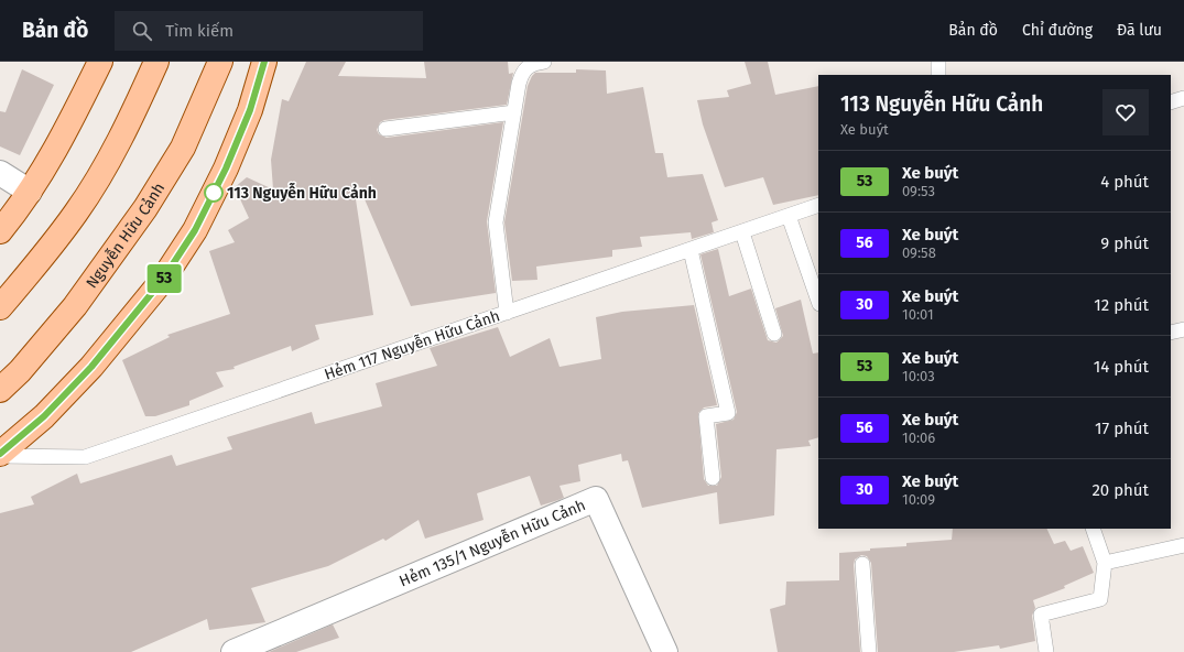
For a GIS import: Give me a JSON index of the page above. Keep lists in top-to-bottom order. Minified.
{"streets":{"main road":["Nguyễn Hữu Cảnh"],"street":["Hẻm 135/1 Nguyễn Hữu Cảnh"],"lane":["Hẻm 117 Nguyễn Hữu Cảnh"]},"places":["113 Nguyễn Hữu Cảnh"],"lines":["bus line 53"],"page":{"header":"Bản đồ","search":"Tìm kiếm","nav":["Bản đồ","Chỉ đường","Đã lưu"],"on_map":"53","heading":["113 Nguyễn Hữu Cảnh","Xe buýt"],"list":[{"mark":"53","name":"Xe buýt","note":"09:53","value":"4 phút"},{"mark":"56","name":"Xe buýt","note":"09:58","value":"9 phút"},{"mark":"30","name":"Xe buýt","note":"10:01","value":"12 phút"},{"mark":"53","name":"Xe buýt","note":"10:03","value":"14 phút"},{"mark":"56","name":"Xe buýt","note":"10:06","value":"17 phút"},{"mark":"30","name":"Xe buýt","note":"10:09","value":"20 phút"}]}}
